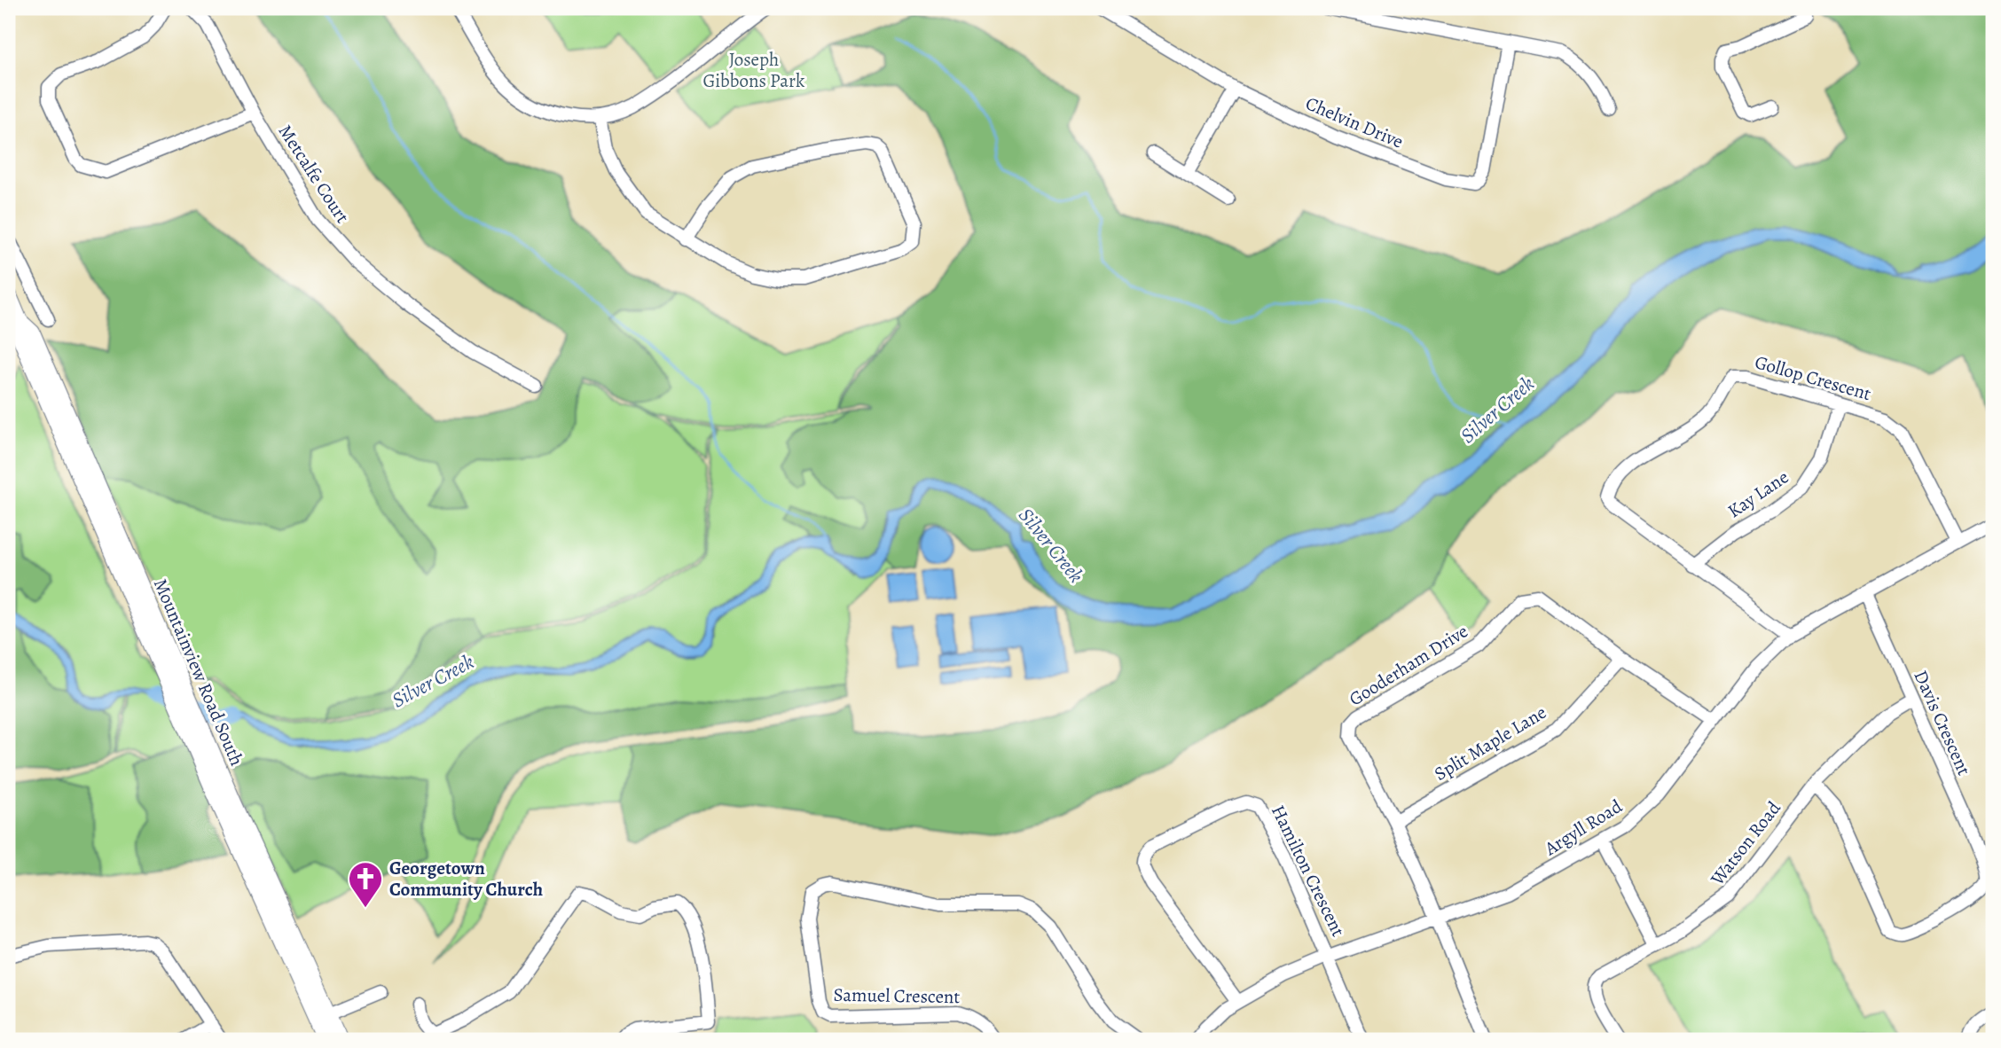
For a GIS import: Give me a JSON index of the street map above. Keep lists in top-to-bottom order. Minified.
{"streets":{"main road":["Mountainview Road South"],"street":["Chelvin Drive","Metcalfe Court","Gollop Crescent","Kay Lane","Gooderham Drive","Davis Crescent","Split Maple Lane","Argyll Road","Watson Road","Hamilton Crescent","Samuel Crescent"]},"crossings":[["Gollop Crescent","Kay Lane"],["Gollop Crescent","Argyll Road"],["Gooderham Drive","Split Maple Lane"],["Gooderham Drive","Argyll Road"],["Davis Crescent","Argyll Road"],["Davis Crescent","Watson Road"],["Argyll Road","Hamilton Crescent"]],"water":["Silver Creek"],"parks":["Joseph Gibbons Park"],"places":{"church":["Georgetown Community Church"]}}
